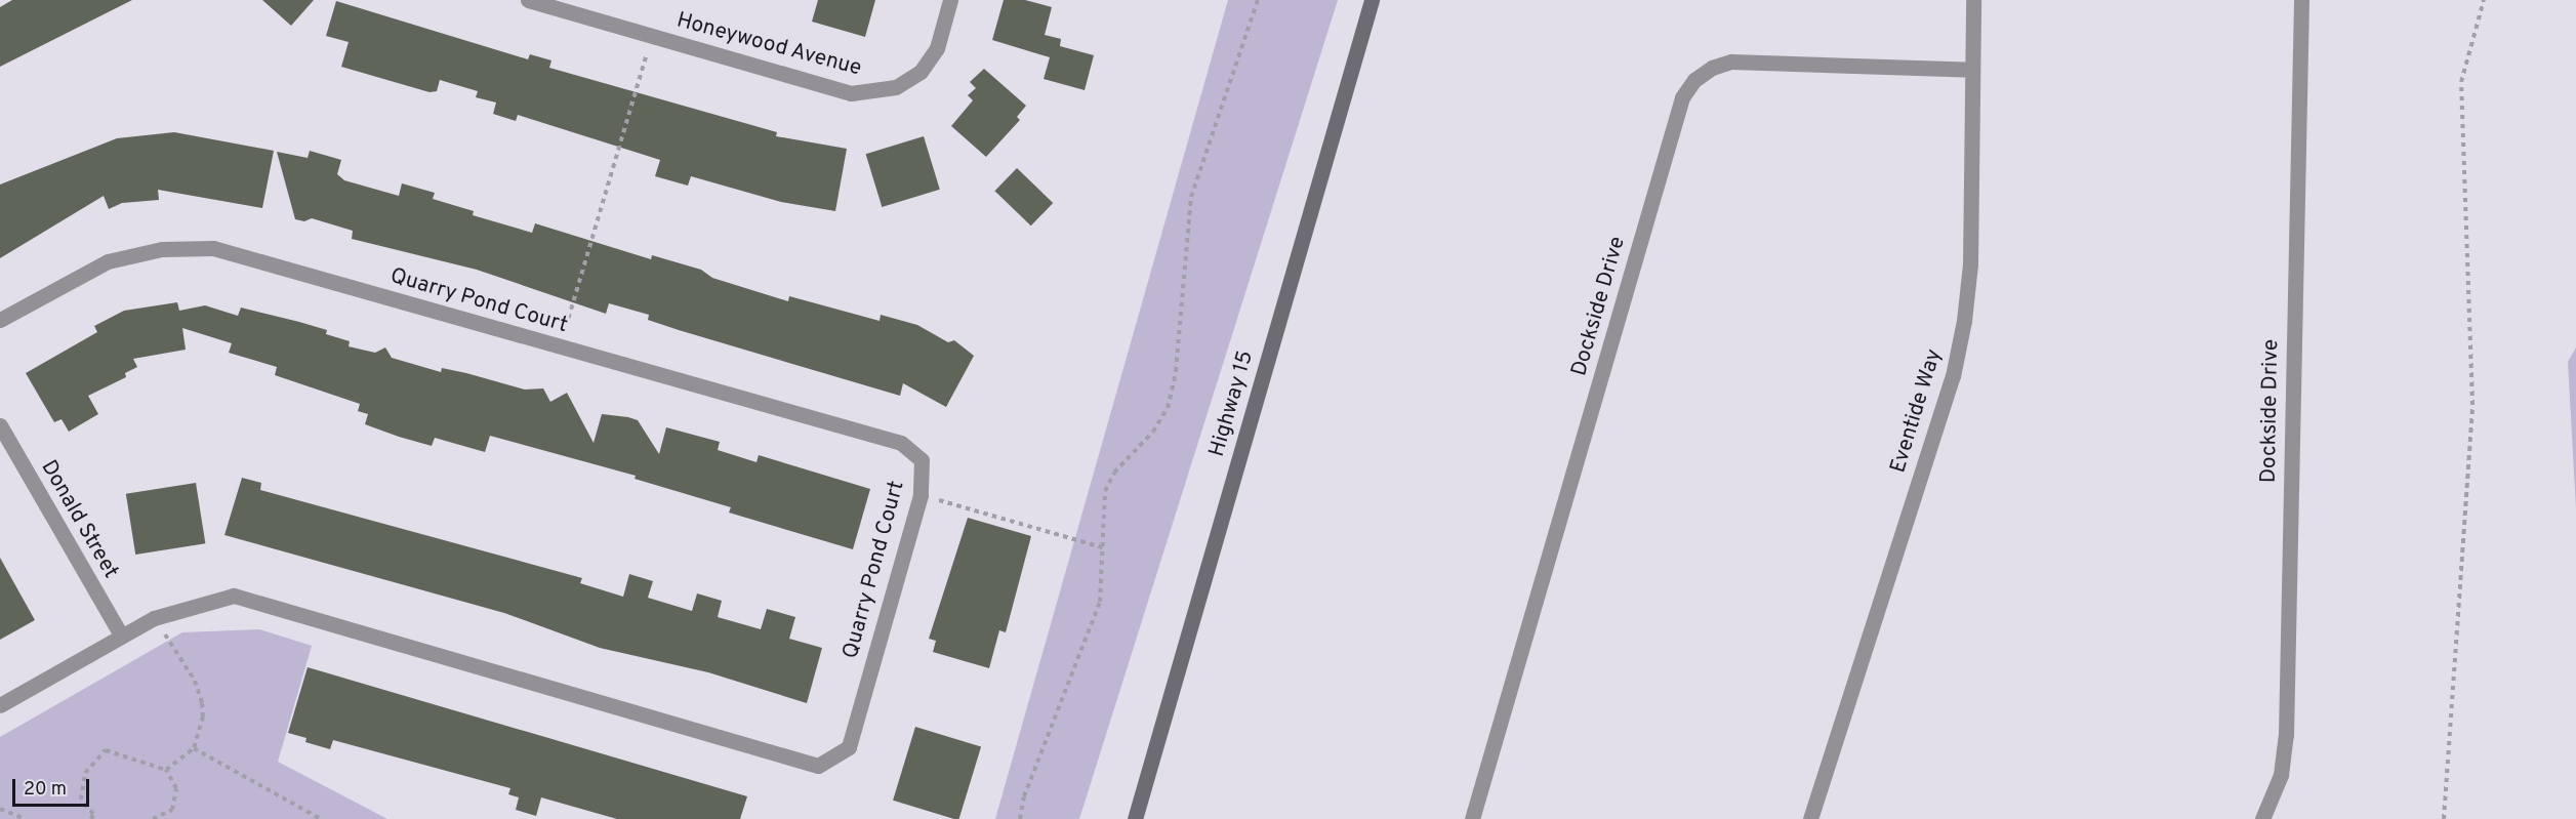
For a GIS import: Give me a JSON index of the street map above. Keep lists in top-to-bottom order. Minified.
{"streets":{"main road":["Highway 15"],"street":["Honeywood Avenue","Quarry Pond Court","Dockside Drive","Eventide Way","Donald Street"]},"crossings":[["Quarry Pond Court","Donald Street"],["Dockside Drive","Eventide Way"]],"scale_bar":"20 m"}
